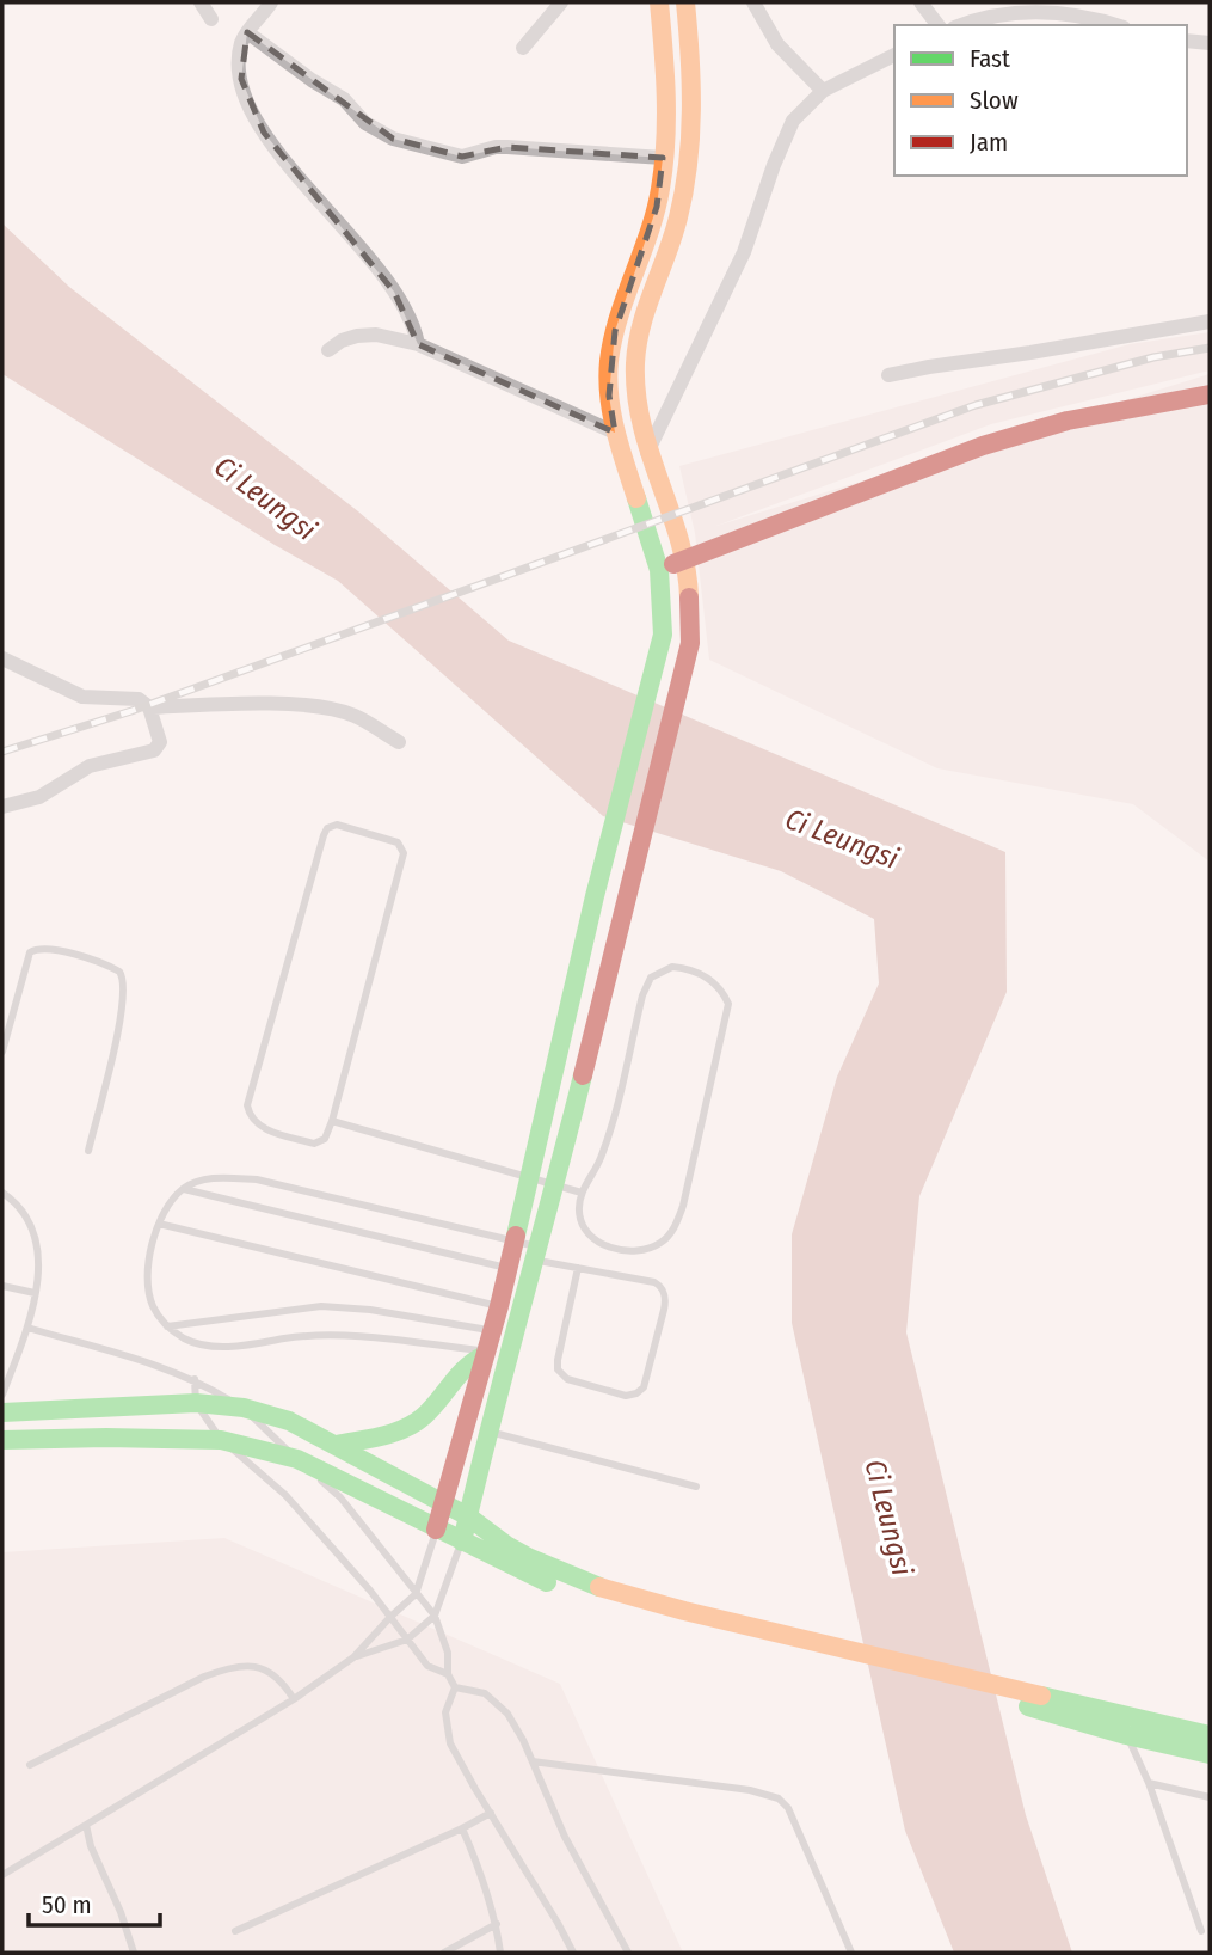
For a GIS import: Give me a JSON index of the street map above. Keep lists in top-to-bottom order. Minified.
{"water":["Ci Leungsi"],"legend":["Fast","Slow","Jam"],"scale_bar":"50 m"}
